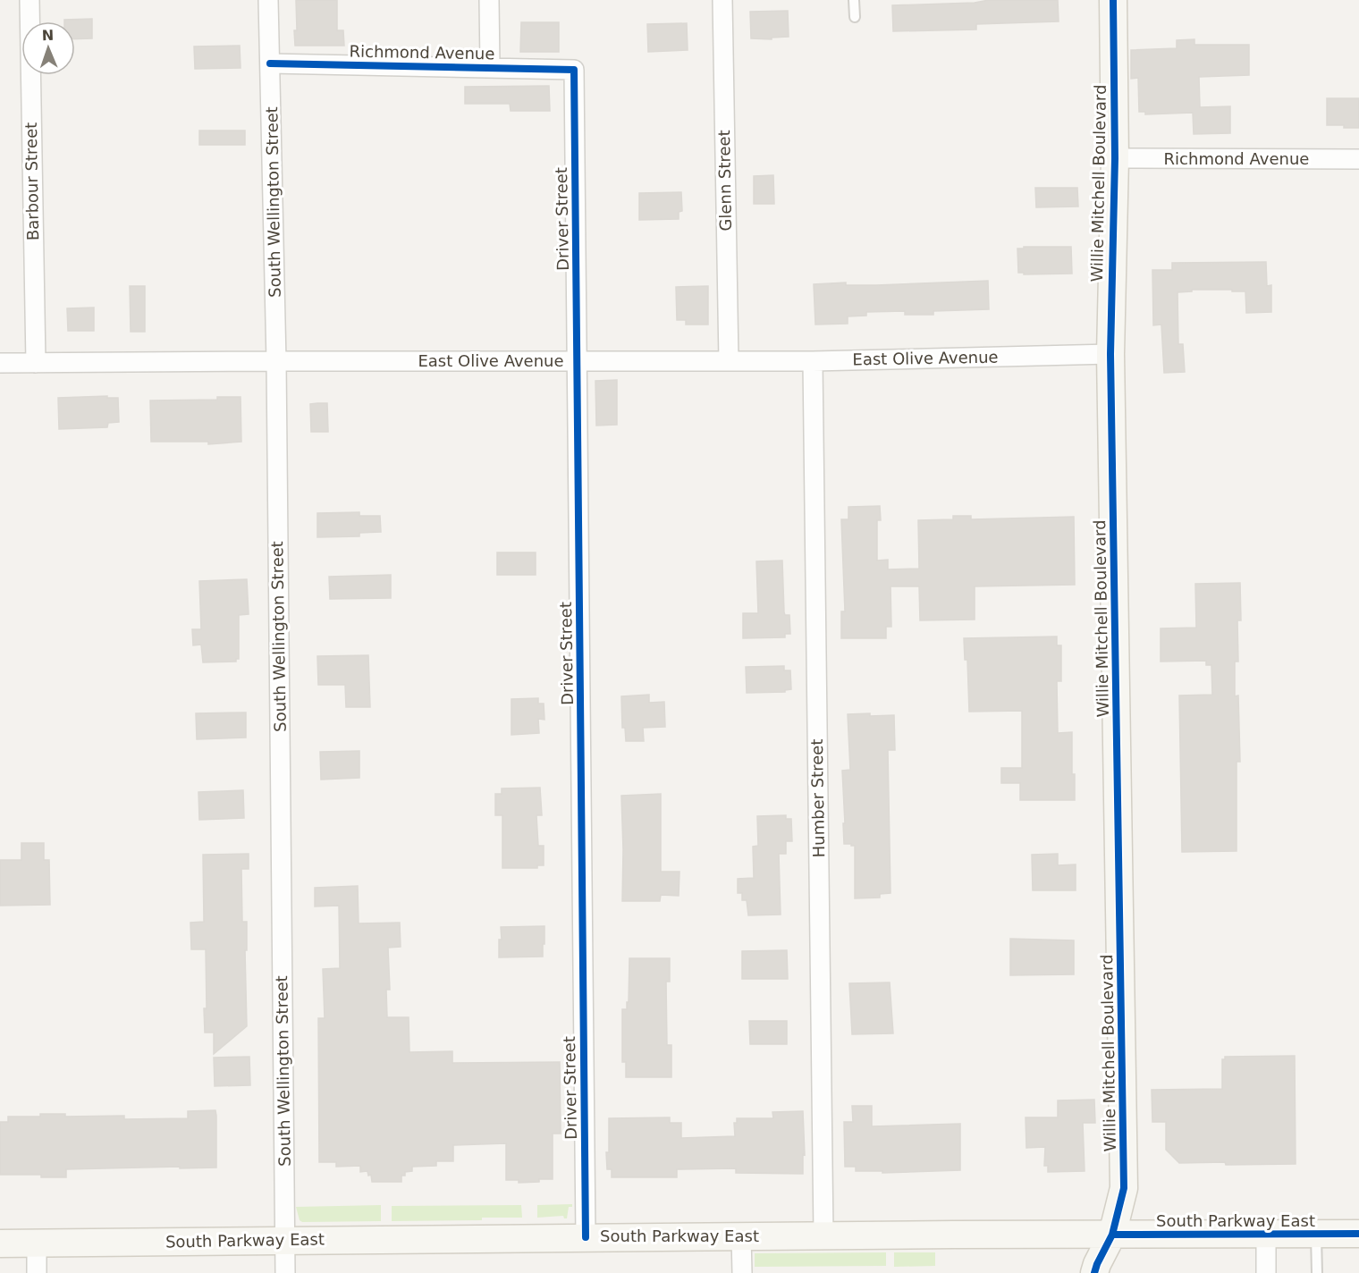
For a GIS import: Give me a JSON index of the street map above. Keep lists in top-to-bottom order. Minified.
{"streets":{"main road":["Willie Mitchell Boulevard","South Parkway East"],"street":["Richmond Avenue","Glenn Street","Barbour Street","South Wellington Street","Driver Street","East Olive Avenue","Humber Street"]},"crossings":[["Richmond Avenue","Willie Mitchell Boulevard"],["Richmond Avenue","South Wellington Street"],["Richmond Avenue","Driver Street"],["Glenn Street","East Olive Avenue"],["Barbour Street","East Olive Avenue"],["Willie Mitchell Boulevard","East Olive Avenue"],["Willie Mitchell Boulevard","South Parkway East"],["South Wellington Street","East Olive Avenue"],["South Wellington Street","South Parkway East"],["Driver Street","East Olive Avenue"],["Driver Street","South Parkway East"],["East Olive Avenue","Humber Street"],["Humber Street","South Parkway East"]],"north":"top"}
